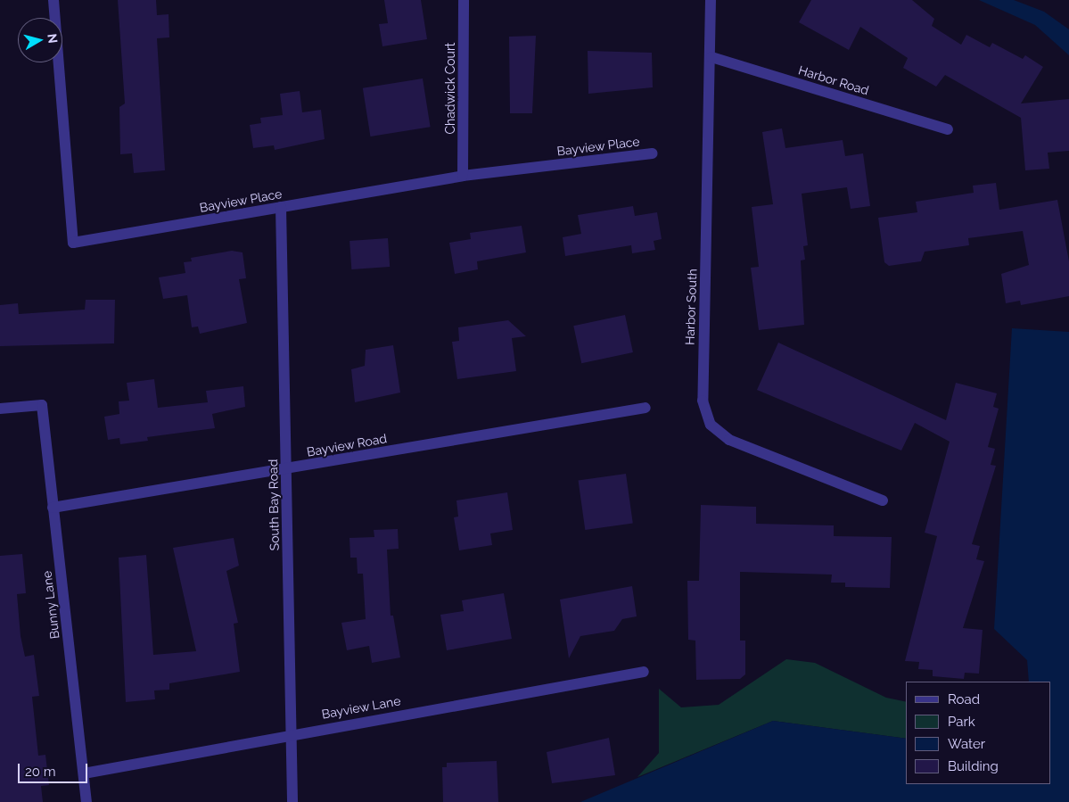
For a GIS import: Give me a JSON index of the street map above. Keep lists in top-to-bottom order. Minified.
{"streets":{"street":["Harbor Road","Chadwick Court","Bayview Place","Harbor South","Bayview Road","South Bay Road","Bunny Lane","Bayview Lane"]},"crossings":[["Harbor Road","Harbor South"],["Chadwick Court","Bayview Place"],["Bayview Place","South Bay Road"],["Bayview Road","South Bay Road"],["Bayview Road","Bunny Lane"],["South Bay Road","Bayview Lane"],["Bunny Lane","Bayview Lane"]],"legend":["Road","Park","Water","Building"],"scale_bar":"20 m","north":"right"}
